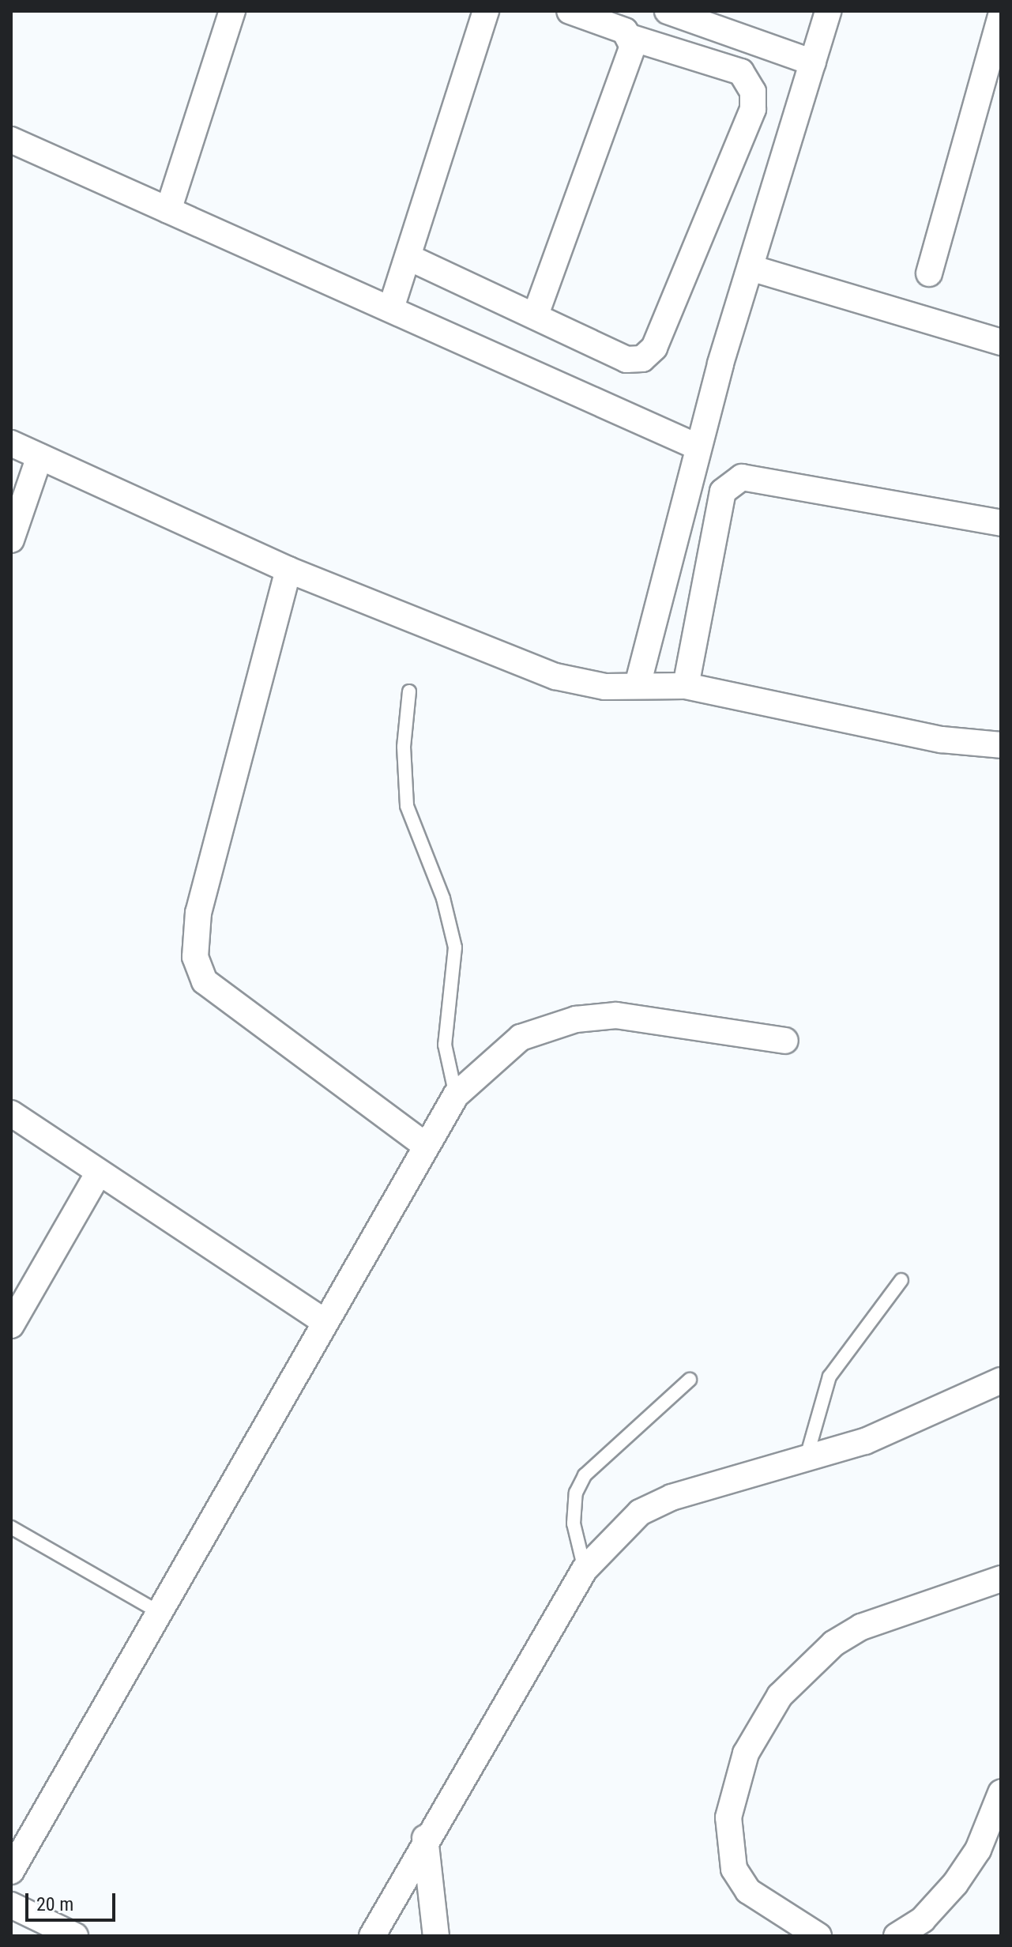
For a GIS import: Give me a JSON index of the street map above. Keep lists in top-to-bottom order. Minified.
{"scale_bar":"20 m"}
